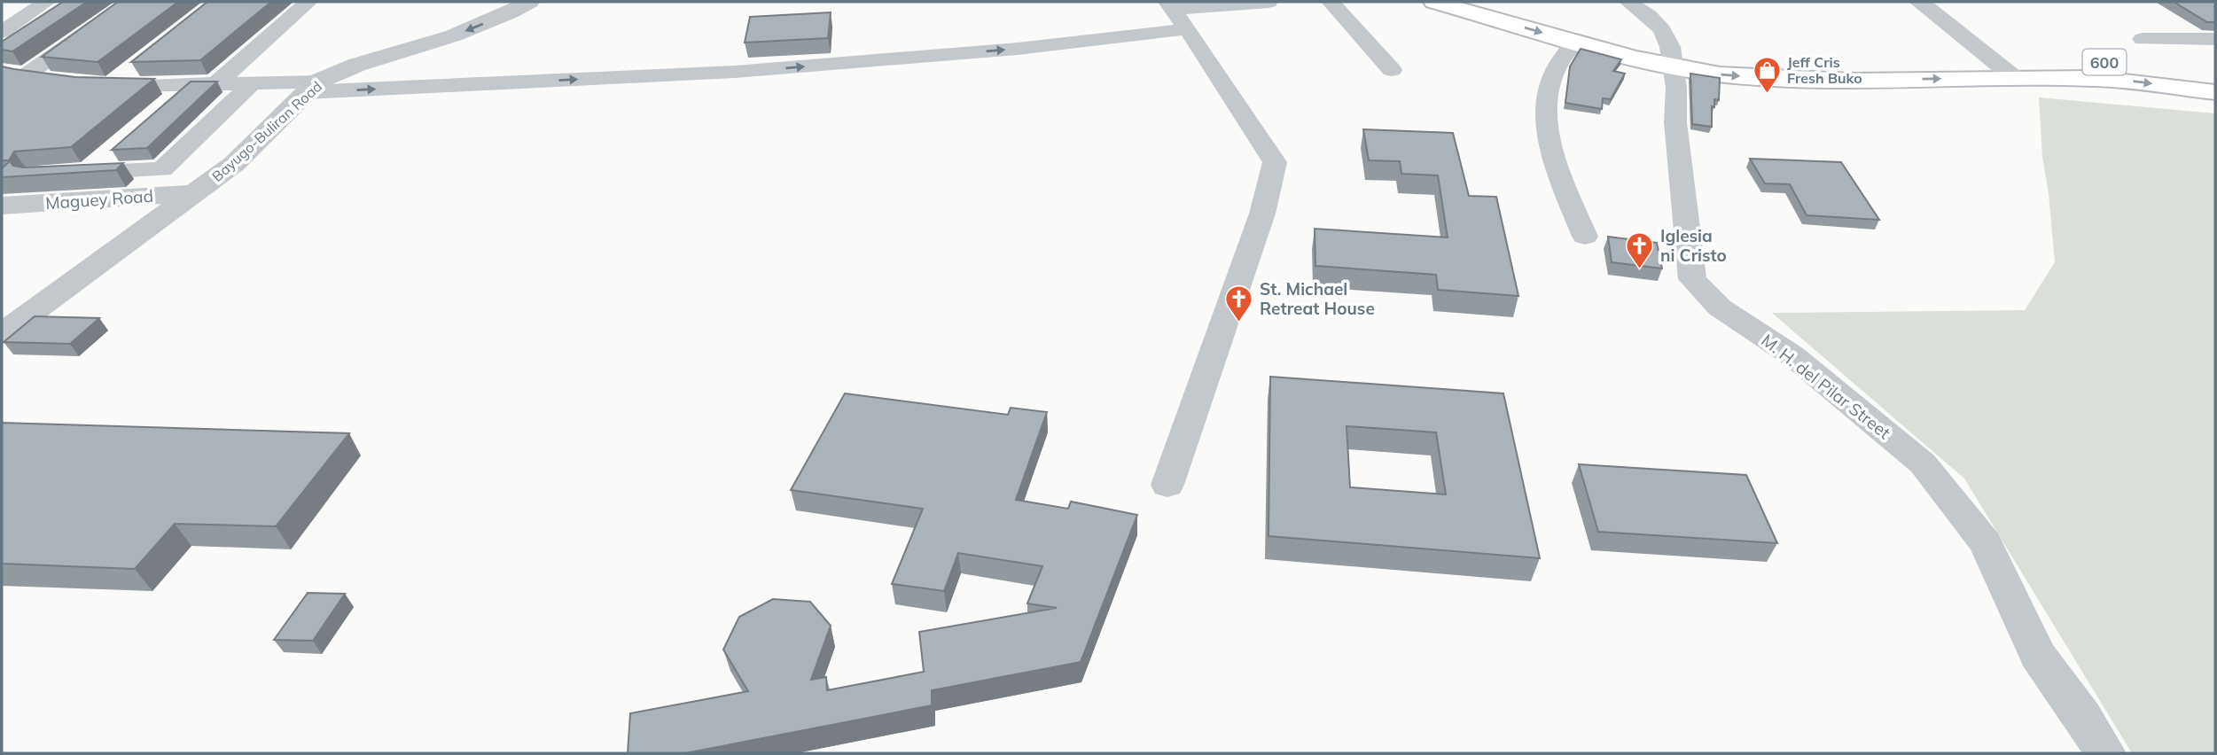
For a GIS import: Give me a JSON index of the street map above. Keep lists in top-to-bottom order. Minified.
{"streets":{"main road":["600"],"street":["Bayugo-Buliran Road","Maguey Road","M. H. del Pilar Street"]},"crossings":[["600","M. H. del Pilar Street"],["Bayugo-Buliran Road","Maguey Road"]],"places":{"shop":["Jeff Cris Fresh Buko"],"church":["Iglesia ni Cristo","St. Michael Retreat House"]}}
